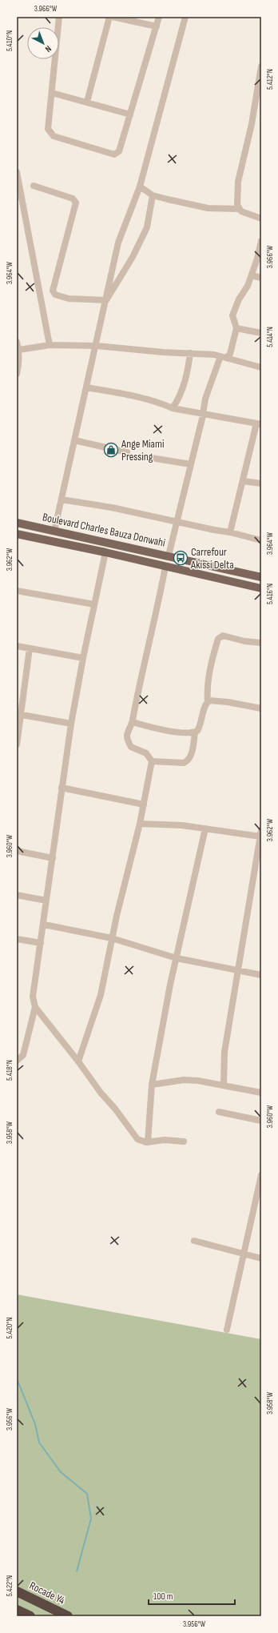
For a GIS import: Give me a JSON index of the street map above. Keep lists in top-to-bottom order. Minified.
{"streets":{"highway":["Rocade Y4"],"main road":["Boulevard Charles Bauza Donwahi"]},"places":{"shop":["Ange Miami Pressing"],"bus stop":["Carrefour Akissi Delta"]},"scale_bar":"100 m","north":"bottom right","coordinates":["3.966°W","5.410°N","5.412°N","3.964°W","5.414°N","3.962°W","5.416°N","3.960°W","5.418°N","3.958°W","5.420°N","3.956°W","5.422°N"]}
